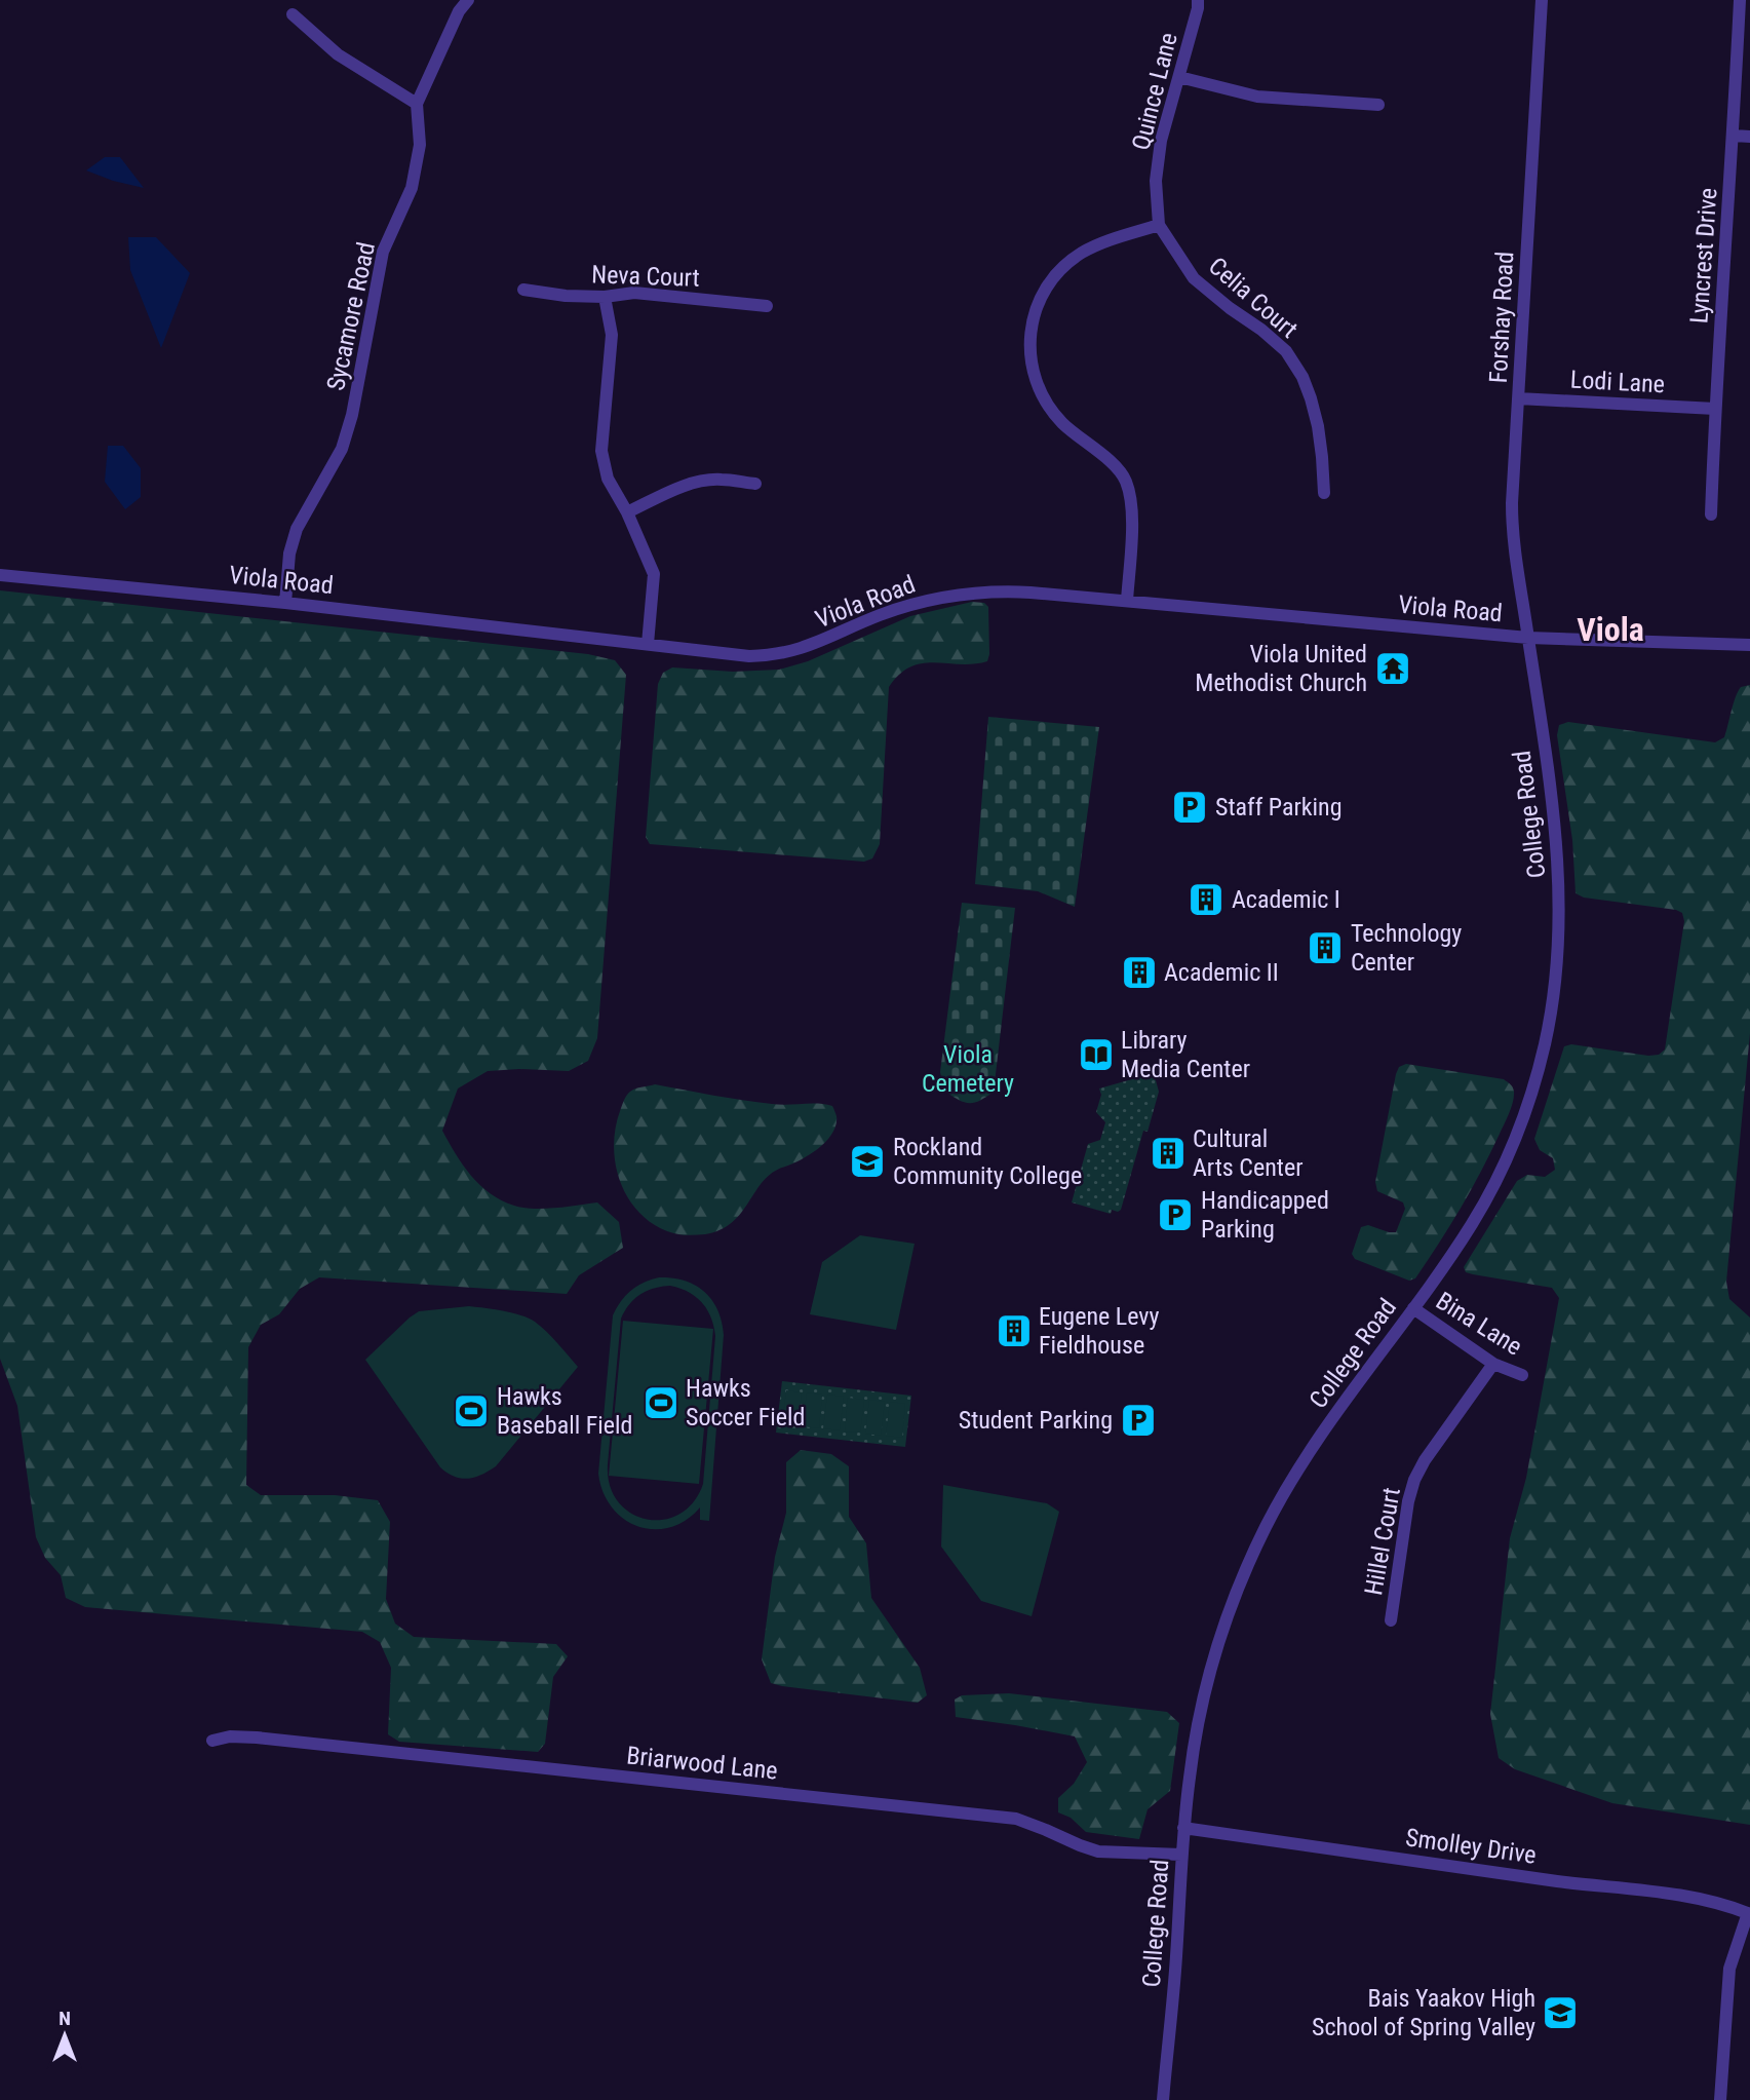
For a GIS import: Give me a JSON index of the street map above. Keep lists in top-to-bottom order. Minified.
{"streets":{"street":["Quince Lane","Lyncrest Drive","Neva Court","Celia Court","Sycamore Road","Forshay Road","Lodi Lane","Viola Road","College Road","Bina Lane","Hillel Court","Briarwood Lane","Smolley Drive"]},"crossings":[["Quince Lane","Celia Court"],["Lyncrest Drive","Lodi Lane"],["Sycamore Road","Viola Road"],["Forshay Road","Lodi Lane"],["Forshay Road","Viola Road"],["Forshay Road","College Road"],["Viola Road","College Road"],["College Road","Bina Lane"],["College Road","Briarwood Lane"],["College Road","Smolley Drive"],["Bina Lane","Hillel Court"]],"districts":["Viola"],"parks":["Viola Cemetery"],"places":{"temple":["Viola United Methodist Church"],"parking":["Staff Parking","Handicapped Parking","Student Parking"],"building":["Academic I","Technology Center","Academic II","Cultural Arts Center","Eugene Levy Fieldhouse"],"library":["Library Media Center"],"school or university":["Rockland Community College","Bais Yaakov High School of Spring Valley"],"sports":["Hawks Soccer Field","Hawks Baseball Field"]},"north":"top"}
